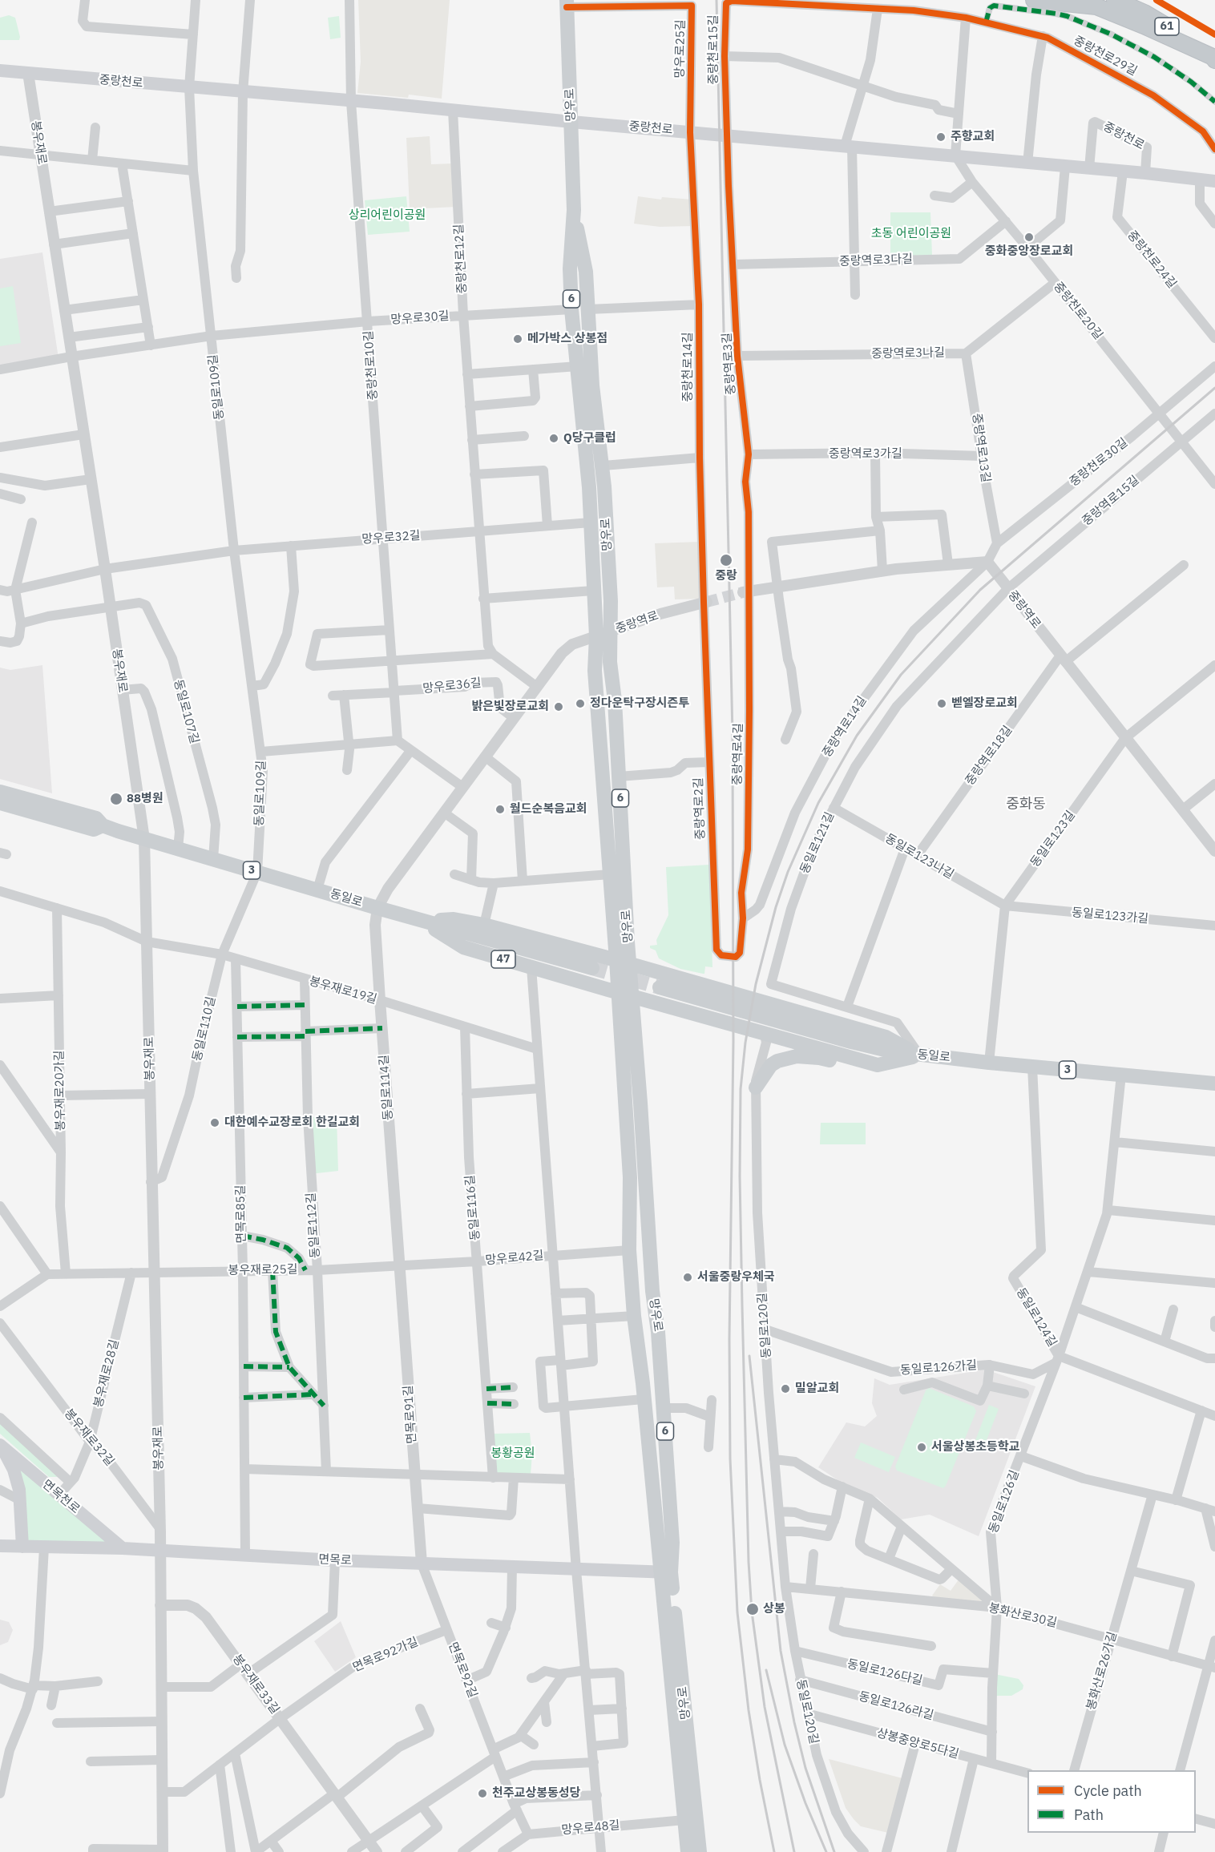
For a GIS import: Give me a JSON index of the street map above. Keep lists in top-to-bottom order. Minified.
{"streets":{"highway":["61"],"main road":["중랑천로","망우로","6","3","동일로","47","면목천로","면목로"],"street":["망우로25길","중랑천로15길","중랑천로29길","봉우재로","중랑천로12길","중랑천로24길","중랑역로3다길","중랑천로20길","망우로30길","중랑역로3나길","중랑역로3길","중랑천로10길","중랑천로14길","동일로109길","중랑역로13길","중랑역로3가길","중랑천로30길","중랑역로15길","망우로32길","중랑역로","망우로36길","동일로107길","중랑역로14길","중랑역로4길","중랑역로18길","중랑역로2길","동일로123길","동일로121길","동일로123나길","동일로123가길","봉우재로19길","동일로110길","동일로114길","봉우재로20가길","동일로116길","면목로85길","동일로112길","망우로42길","봉우재로25길","동일로124길","동일로120길","동일로126가길","봉우재로28길","면목로91길","봉우재로32길","동일로126길","봉화산로30길","면목로92가길","면목로92길","봉화산로26가길","동일로126다길","봉우재로33길","동일로126라길","상봉중앙로5다길","망우로48길"]},"crossings":[["망우로25길","중랑천로"],["망우로25길","망우로"],["망우로25길","중랑천로14길"],["중랑천로15길","중랑천로29길"],["중랑천로15길","중랑천로"],["중랑천로15길","중랑역로3길"],["중랑천로","망우로"],["중랑천로","봉우재로"],["중랑천로","중랑천로12길"],["중랑천로","중랑천로24길"],["중랑천로","중랑천로20길"],["중랑천로","중랑역로3길"],["중랑천로","중랑천로10길"],["중랑천로","중랑천로14길"],["중랑천로","동일로109길"],["망우로","망우로30길"],["망우로","망우로32길"],["망우로","중랑역로"],["망우로","47"],["망우로","망우로42길"],["망우로","면목로"],["망우로","망우로48길"],["봉우재로","망우로30길"],["봉우재로","망우로32길"],["봉우재로","동일로107길"],["봉우재로","동일로"],["봉우재로","봉우재로19길"],["봉우재로","동일로110길"],["봉우재로","봉우재로25길"],["봉우재로","봉우재로32길"],["봉우재로","면목로"],["봉우재로","면목로92가길"],["봉우재로","봉우재로33길"],["중랑천로12길","망우로30길"],["중랑천로12길","망우로32길"],["중랑역로3다길","중랑천로20길"],["중랑역로3다길","중랑역로3길"],["중랑천로20길","중랑천로30길"],["중랑천로20길","중랑역로15길"],["망우로30길","중랑천로10길"],["망우로30길","동일로109길"],["중랑역로3나길","중랑역로3길"],["중랑역로3나길","중랑역로13길"],["중랑역로3길","중랑역로3가길"],["중랑역로3길","중랑역로4길"],["중랑천로10길","망우로32길"],["중랑천로10길","망우로36길"],["중랑천로14길","중랑역로"],["중랑천로14길","중랑역로2길"],["동일로109길","망우로32길"],["동일로109길","동일로"],["동일로109길","동일로110길"],["중랑역로13길","중랑역로3가길"],["중랑역로13길","중랑천로30길"],["중랑천로30길","중랑역로"],["중랑천로30길","중랑역로14길"],["중랑역로15길","중랑역로"],["중랑역로15길","동일로121길"],["중랑역로","중랑역로14길"],["중랑역로","중랑역로18길"],["중랑역로","중랑역로2길"],["중랑역로","동일로123길"],["중랑역로","동일로121길"],["동일로107길","동일로"],["중랑역로14길","중랑역로4길"],["중랑역로14길","중랑역로2길"],["중랑역로4길","중랑역로2길"],["중랑역로18길","동일로123나길"],["동일로123길","동일로123나길"],["동일로123길","동일로"],["동일로123길","동일로123가길"],["동일로121길","동일로123나길"],["동일로121길","동일로"],["동일로123나길","동일로123가길"],["동일로","47"],["동일로","동일로110길"],["동일로","동일로114길"],["동일로","동일로124길"],["동일로","동일로126길"],["봉우재로19길","동일로110길"],["봉우재로19길","동일로114길"],["봉우재로19길","봉우재로20가길"],["봉우재로19길","동일로116길"],["봉우재로19길","면목로85길"],["봉우재로19길","동일로112길"],["동일로114길","망우로42길"],["동일로114길","봉우재로25길"],["동일로114길","면목로91길"],["봉우재로20가길","봉우재로25길"],["동일로116길","망우로42길"],["면목로85길","봉우재로25길"],["면목로85길","면목로"],["동일로112길","봉우재로25길"],["망우로42길","봉우재로25길"],["망우로42길","면목로91길"],["봉우재로25길","봉우재로28길"],["봉우재로25길","면목로91길"],["동일로124길","동일로126가길"],["동일로124길","동일로126길"],["동일로120길","동일로126가길"],["동일로120길","봉화산로30길"],["동일로120길","동일로126다길"],["동일로120길","동일로126라길"],["동일로120길","상봉중앙로5다길"],["동일로126가길","동일로126길"],["봉우재로28길","봉우재로32길"],["봉우재로28길","면목천로"],["면목로91길","면목로"],["면목로91길","면목로92길"],["면목천로","면목로"],["동일로126길","봉화산로30길"],["동일로126길","동일로126다길"],["동일로126길","동일로126라길"],["동일로126길","상봉중앙로5다길"],["면목로","면목로92길"],["봉화산로30길","봉화산로26가길"],["면목로92가길","면목로92길"],["면목로92가길","봉우재로33길"],["면목로92길","망우로48길"]],"districts":["중화동"],"parks":["상리어린이공원","초동 어린이공원","봉황공원"],"places":["주향교회","중화중앙장로교회","메가박스 상봉점","Q당구클럽","중랑","정다운탁구장시즌투","벧엘장로교회","밝은빛장로교회","88병원","월드순복음교회","대한예수교장로회 한길교회","서울중랑우체국","밀알교회","서울상봉초등학교","상봉","천주교상봉동성당"],"legend":["Cycle path","Path"]}
